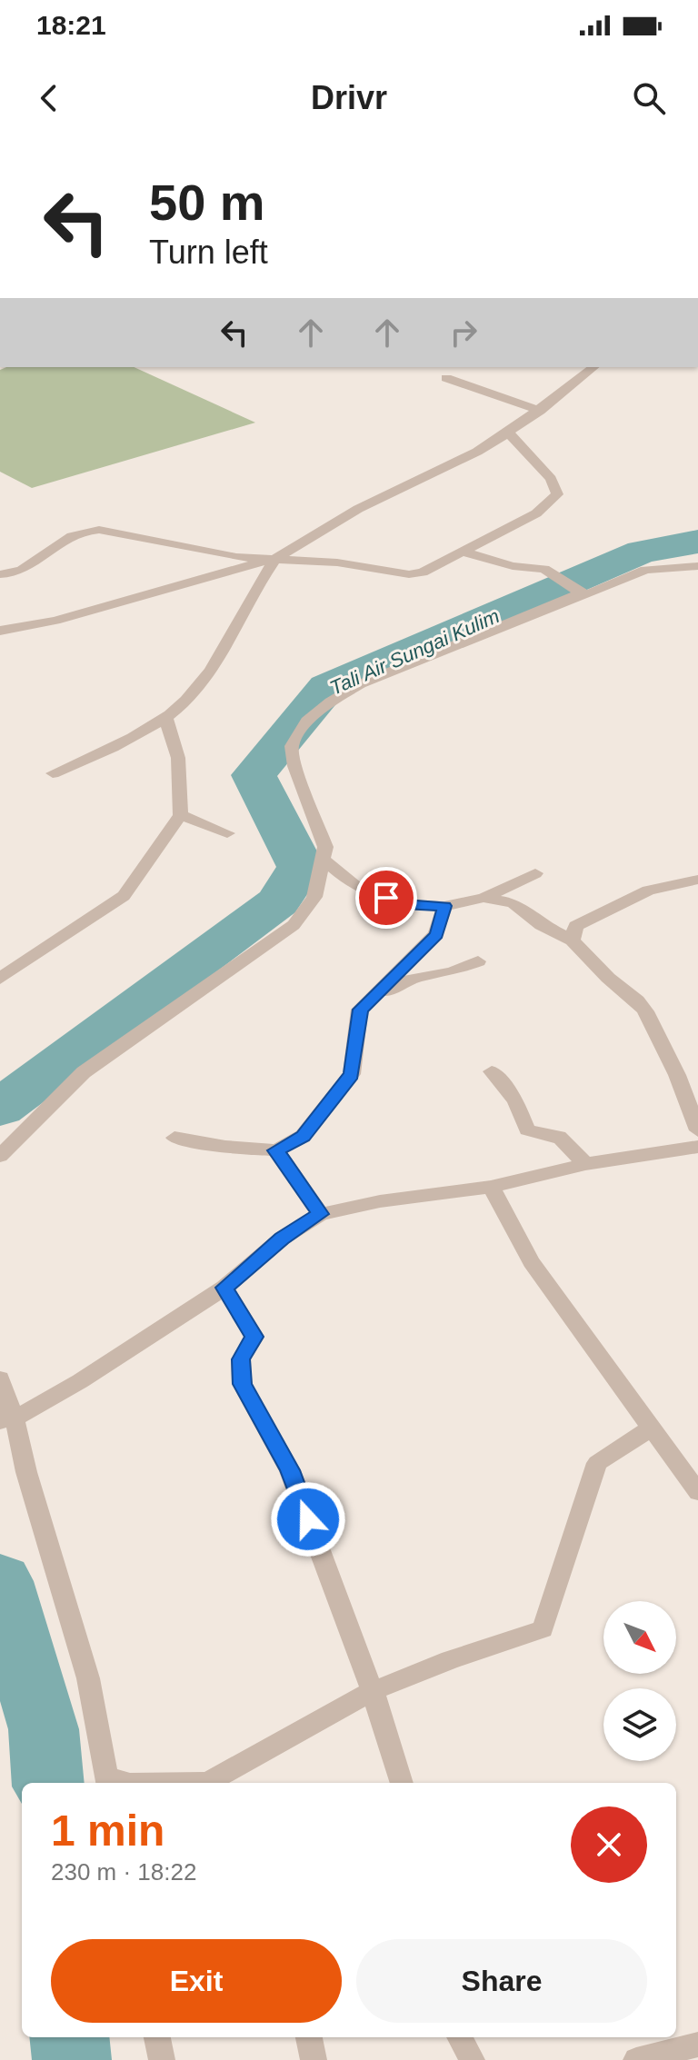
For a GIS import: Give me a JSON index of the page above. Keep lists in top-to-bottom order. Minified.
{"water":["Tali Air Sungai Kulim"],"north":"bottom right","page":{"status":"18:21","header":"Drivr","turn":["50 m","Turn left"],"heading":["1 min","230 m · 18:22"],"buttons":["Exit","Share"]}}
